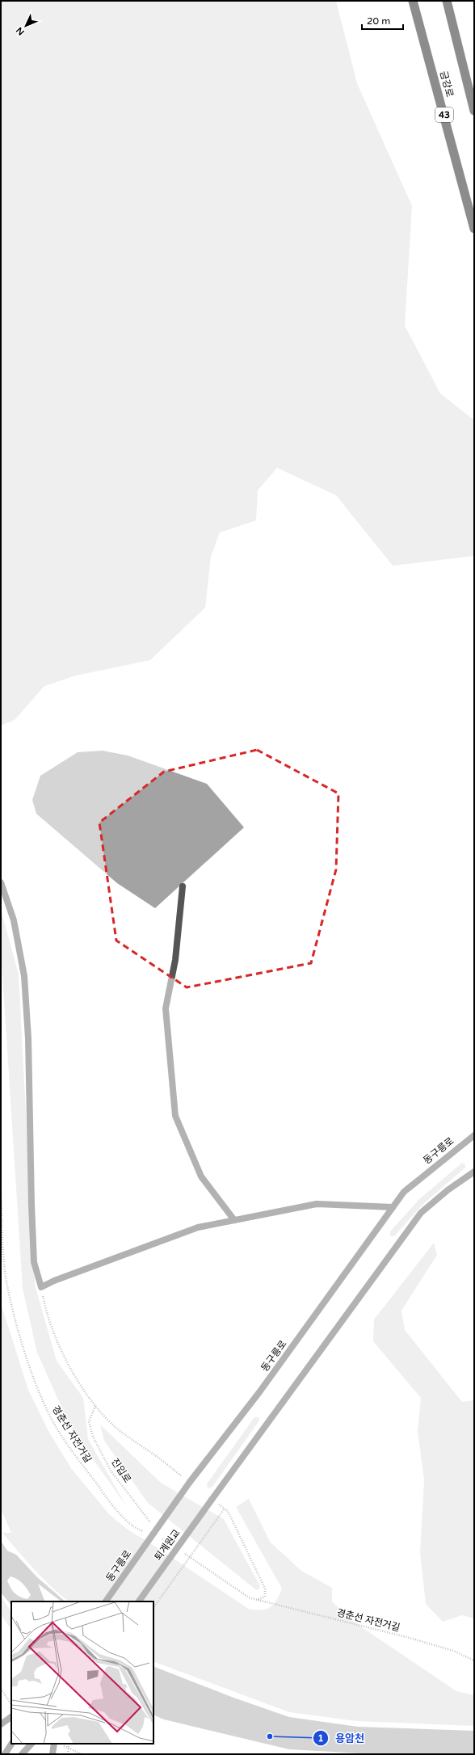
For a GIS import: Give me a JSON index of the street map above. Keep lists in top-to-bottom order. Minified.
{"streets":{"highway":["금강로","43"],"street":["동구릉로","퇴계원교"],"path":["경춘선 자전거길","진입로"]},"places":["용암천"],"scale_bar":"20 m","north":"bottom left"}
